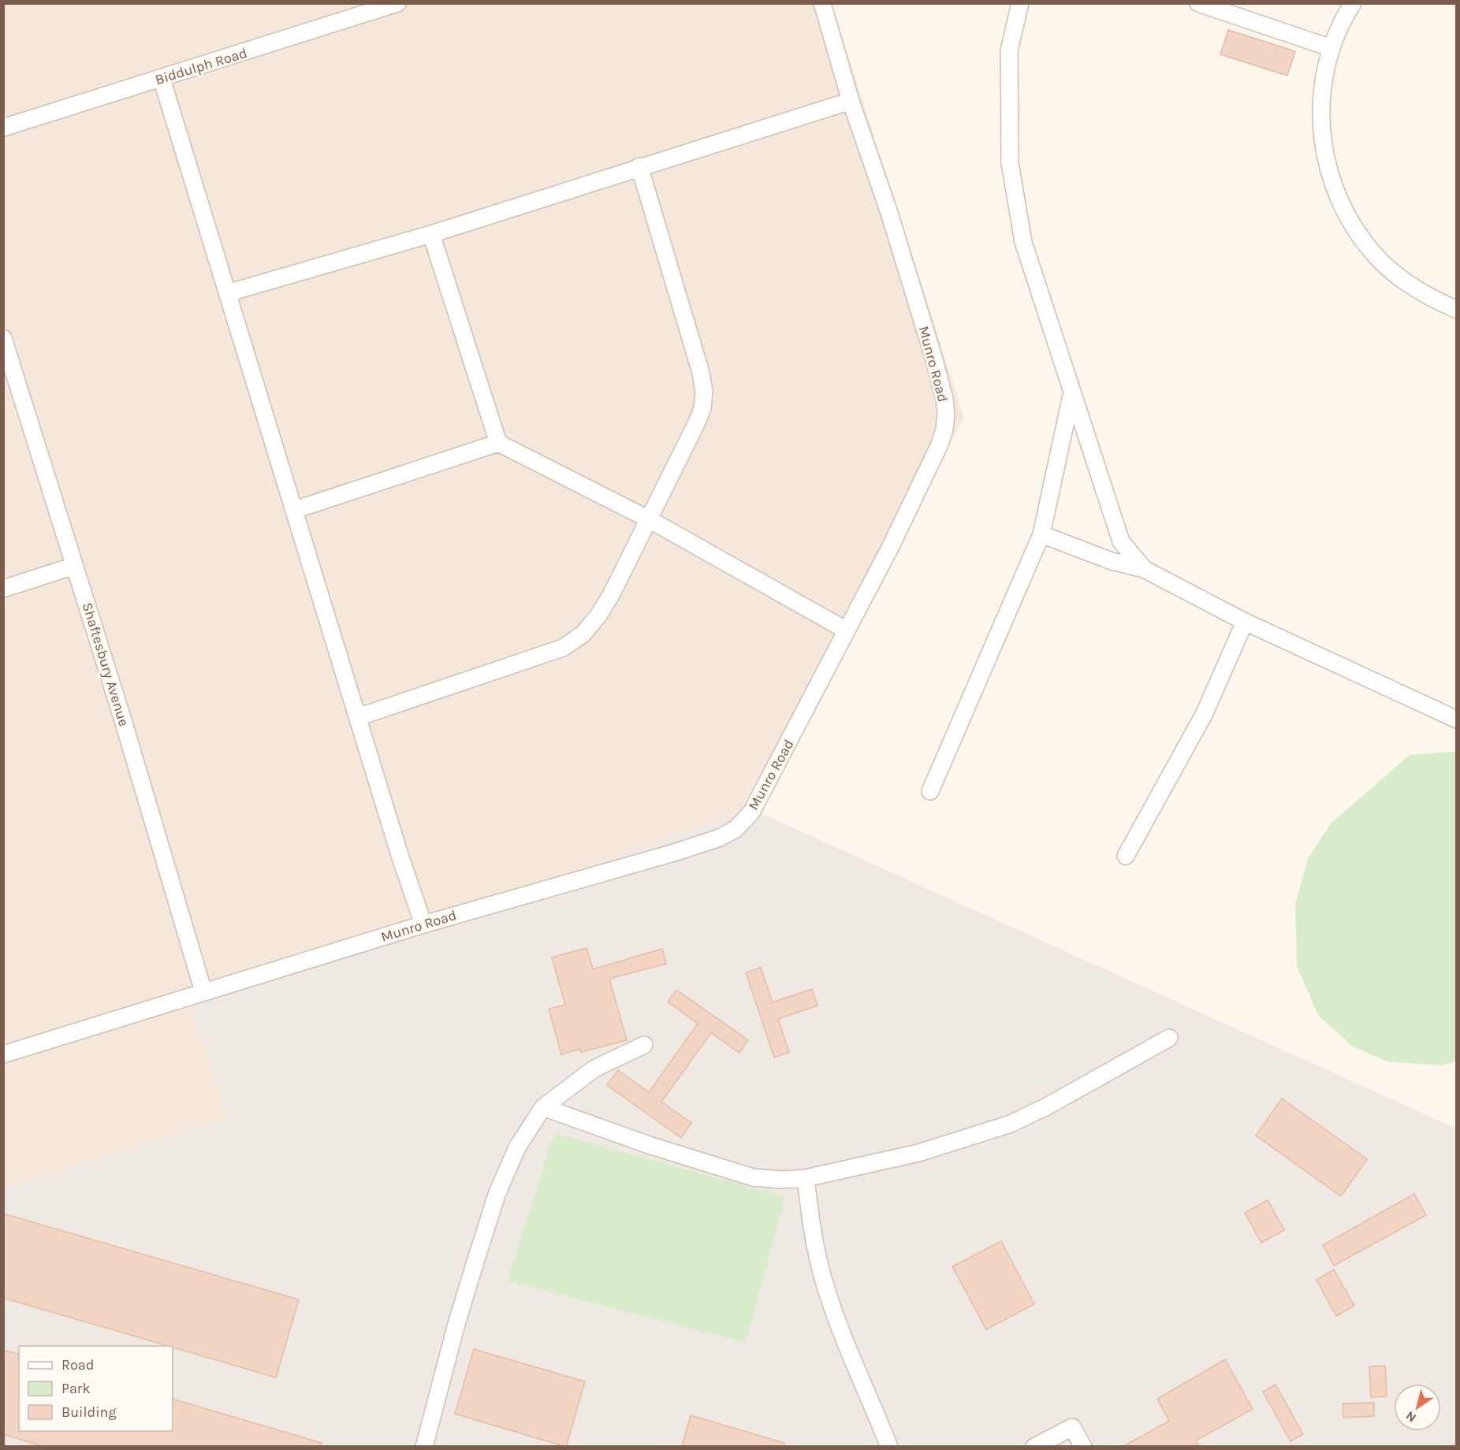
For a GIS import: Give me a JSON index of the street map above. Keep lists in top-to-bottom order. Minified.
{"streets":{"street":["Biddulph Road","Munro Road","Shaftesbury Avenue"]},"crossings":[["Munro Road","Shaftesbury Avenue"]],"legend":["Road","Park","Building"],"north":"bottom left"}
